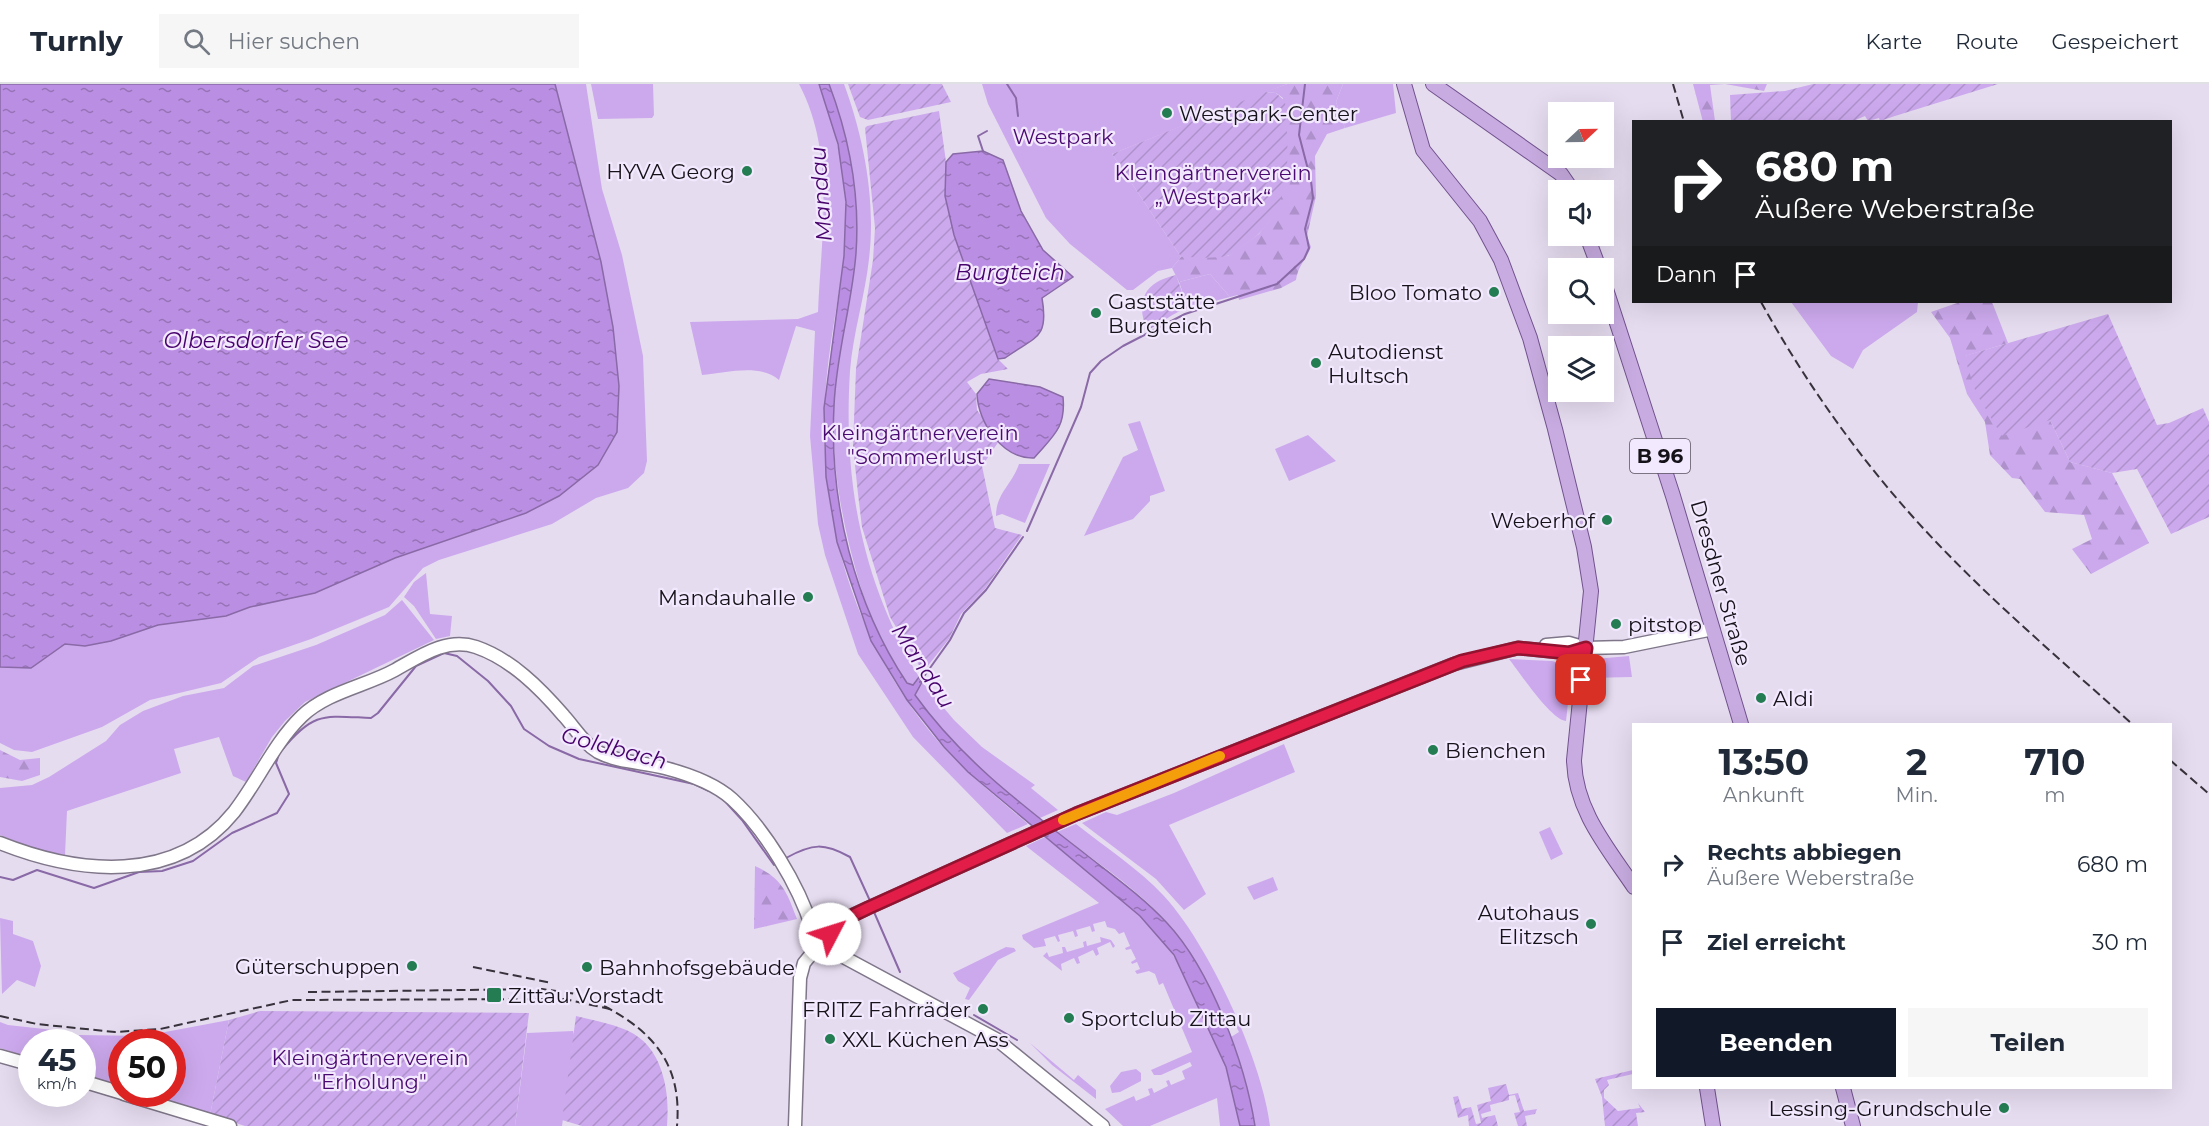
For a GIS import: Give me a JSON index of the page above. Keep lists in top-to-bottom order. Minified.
{"streets":{"main road":["B 96","Dresdner Straße"]},"water":["Mandau","Burgteich","Olbersdorfer See","Goldbach"],"parks":["Westpark","Kleingärtnerverein „Westpark“","Kleingärtnerverein \"Sommerlust\"","Kleingärtnerverein \"Erholung\""],"places":{"other":["Westpark-Center","HYVA Georg","Bloo Tomato","Gaststätte Burgteich","Autodienst Hultsch","Weberhof","Mandauhalle","pitstop","Aldi","Bienchen","Autohaus Elitzsch","Güterschuppen","Bahnhofsgebäude","FRITZ Fahrräder","Sportclub Zittau","XXL Küchen Ass","Lessing-Grundschule"],"transit":["Zittau Vorstadt"]},"north":"right","page":{"header":"Turnly","search":"Hier suchen","nav":["Karte","Route","Gespeichert"],"turn":["680 m","Äußere Weberstraße"],"then":"Dann","eta":["13:50","Ankunft","2","Min.","710","m"],"list":[{"name":"Rechts abbiegen","note":"Äußere Weberstraße","value":"680 m"},{"name":"Ziel erreicht","value":"30 m"}],"buttons":["Beenden","Teilen"],"speed":"45 km/h","limit":"50"}}
